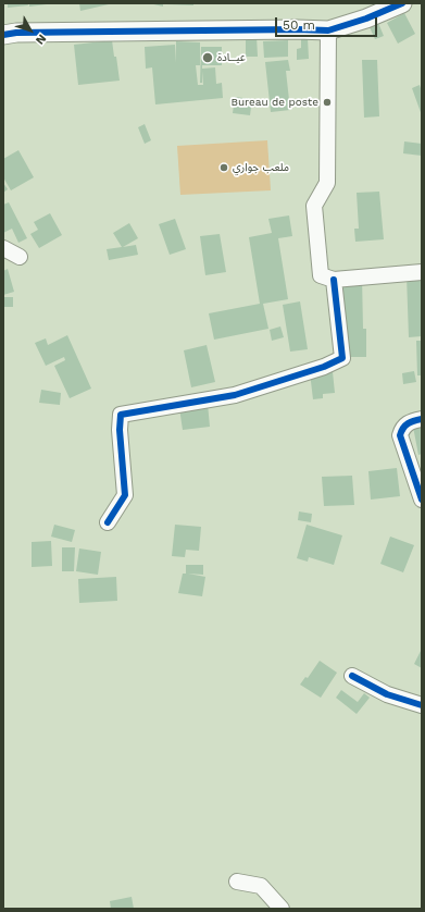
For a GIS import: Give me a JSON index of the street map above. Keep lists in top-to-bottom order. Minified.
{"places":["عيــادة","Bureau de poste","ملعب جواري"],"scale_bar":"50 m","north":"bottom right"}
